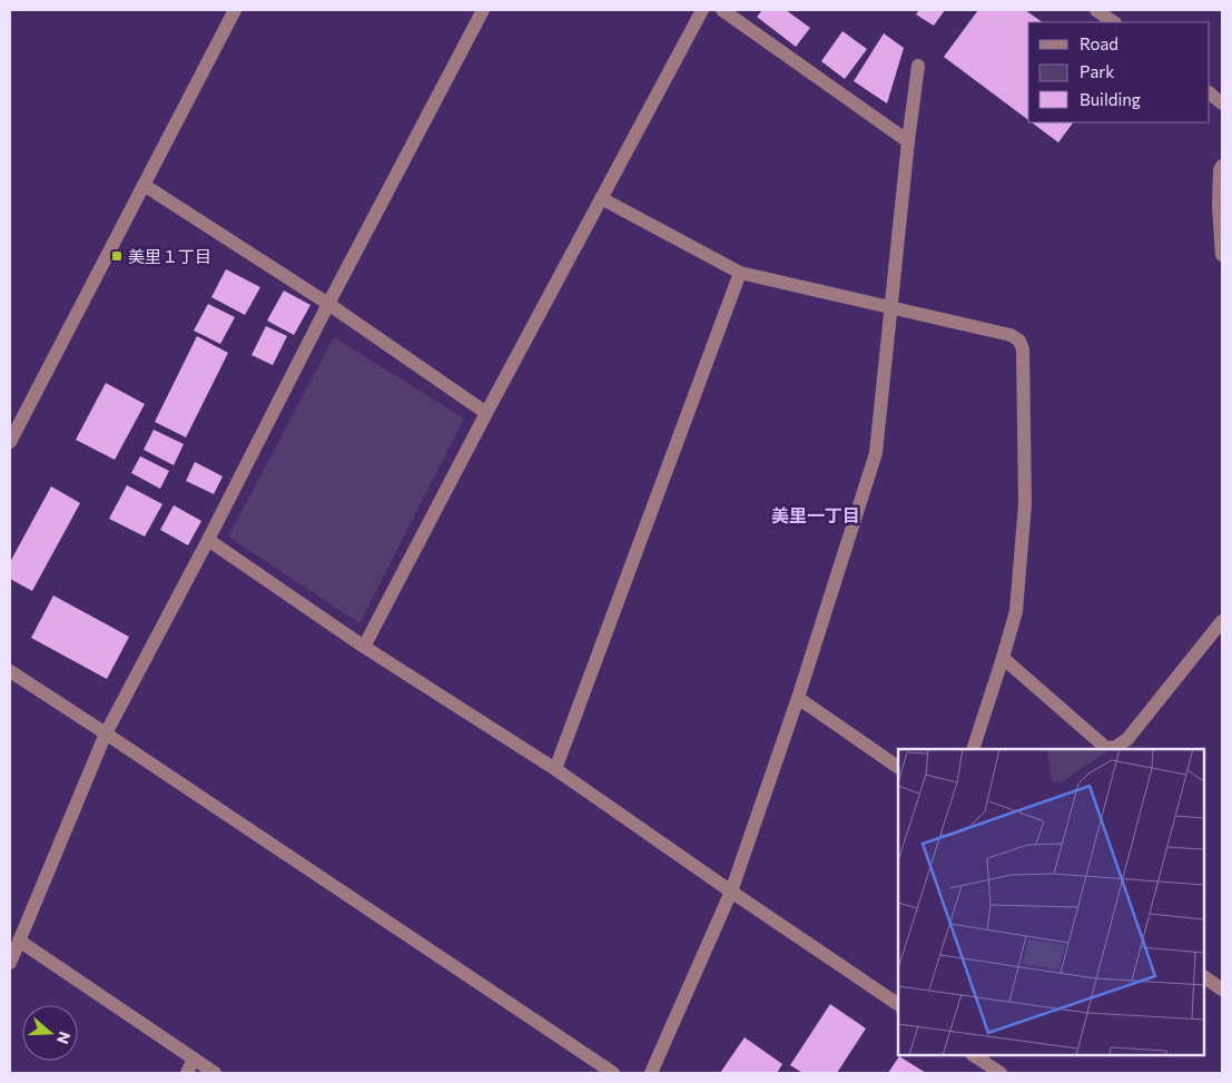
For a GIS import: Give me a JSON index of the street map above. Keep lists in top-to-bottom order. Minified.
{"districts":["美里一丁目"],"places":{"transit":["美里１丁目"]},"legend":["Road","Park","Building"],"north":"right"}
